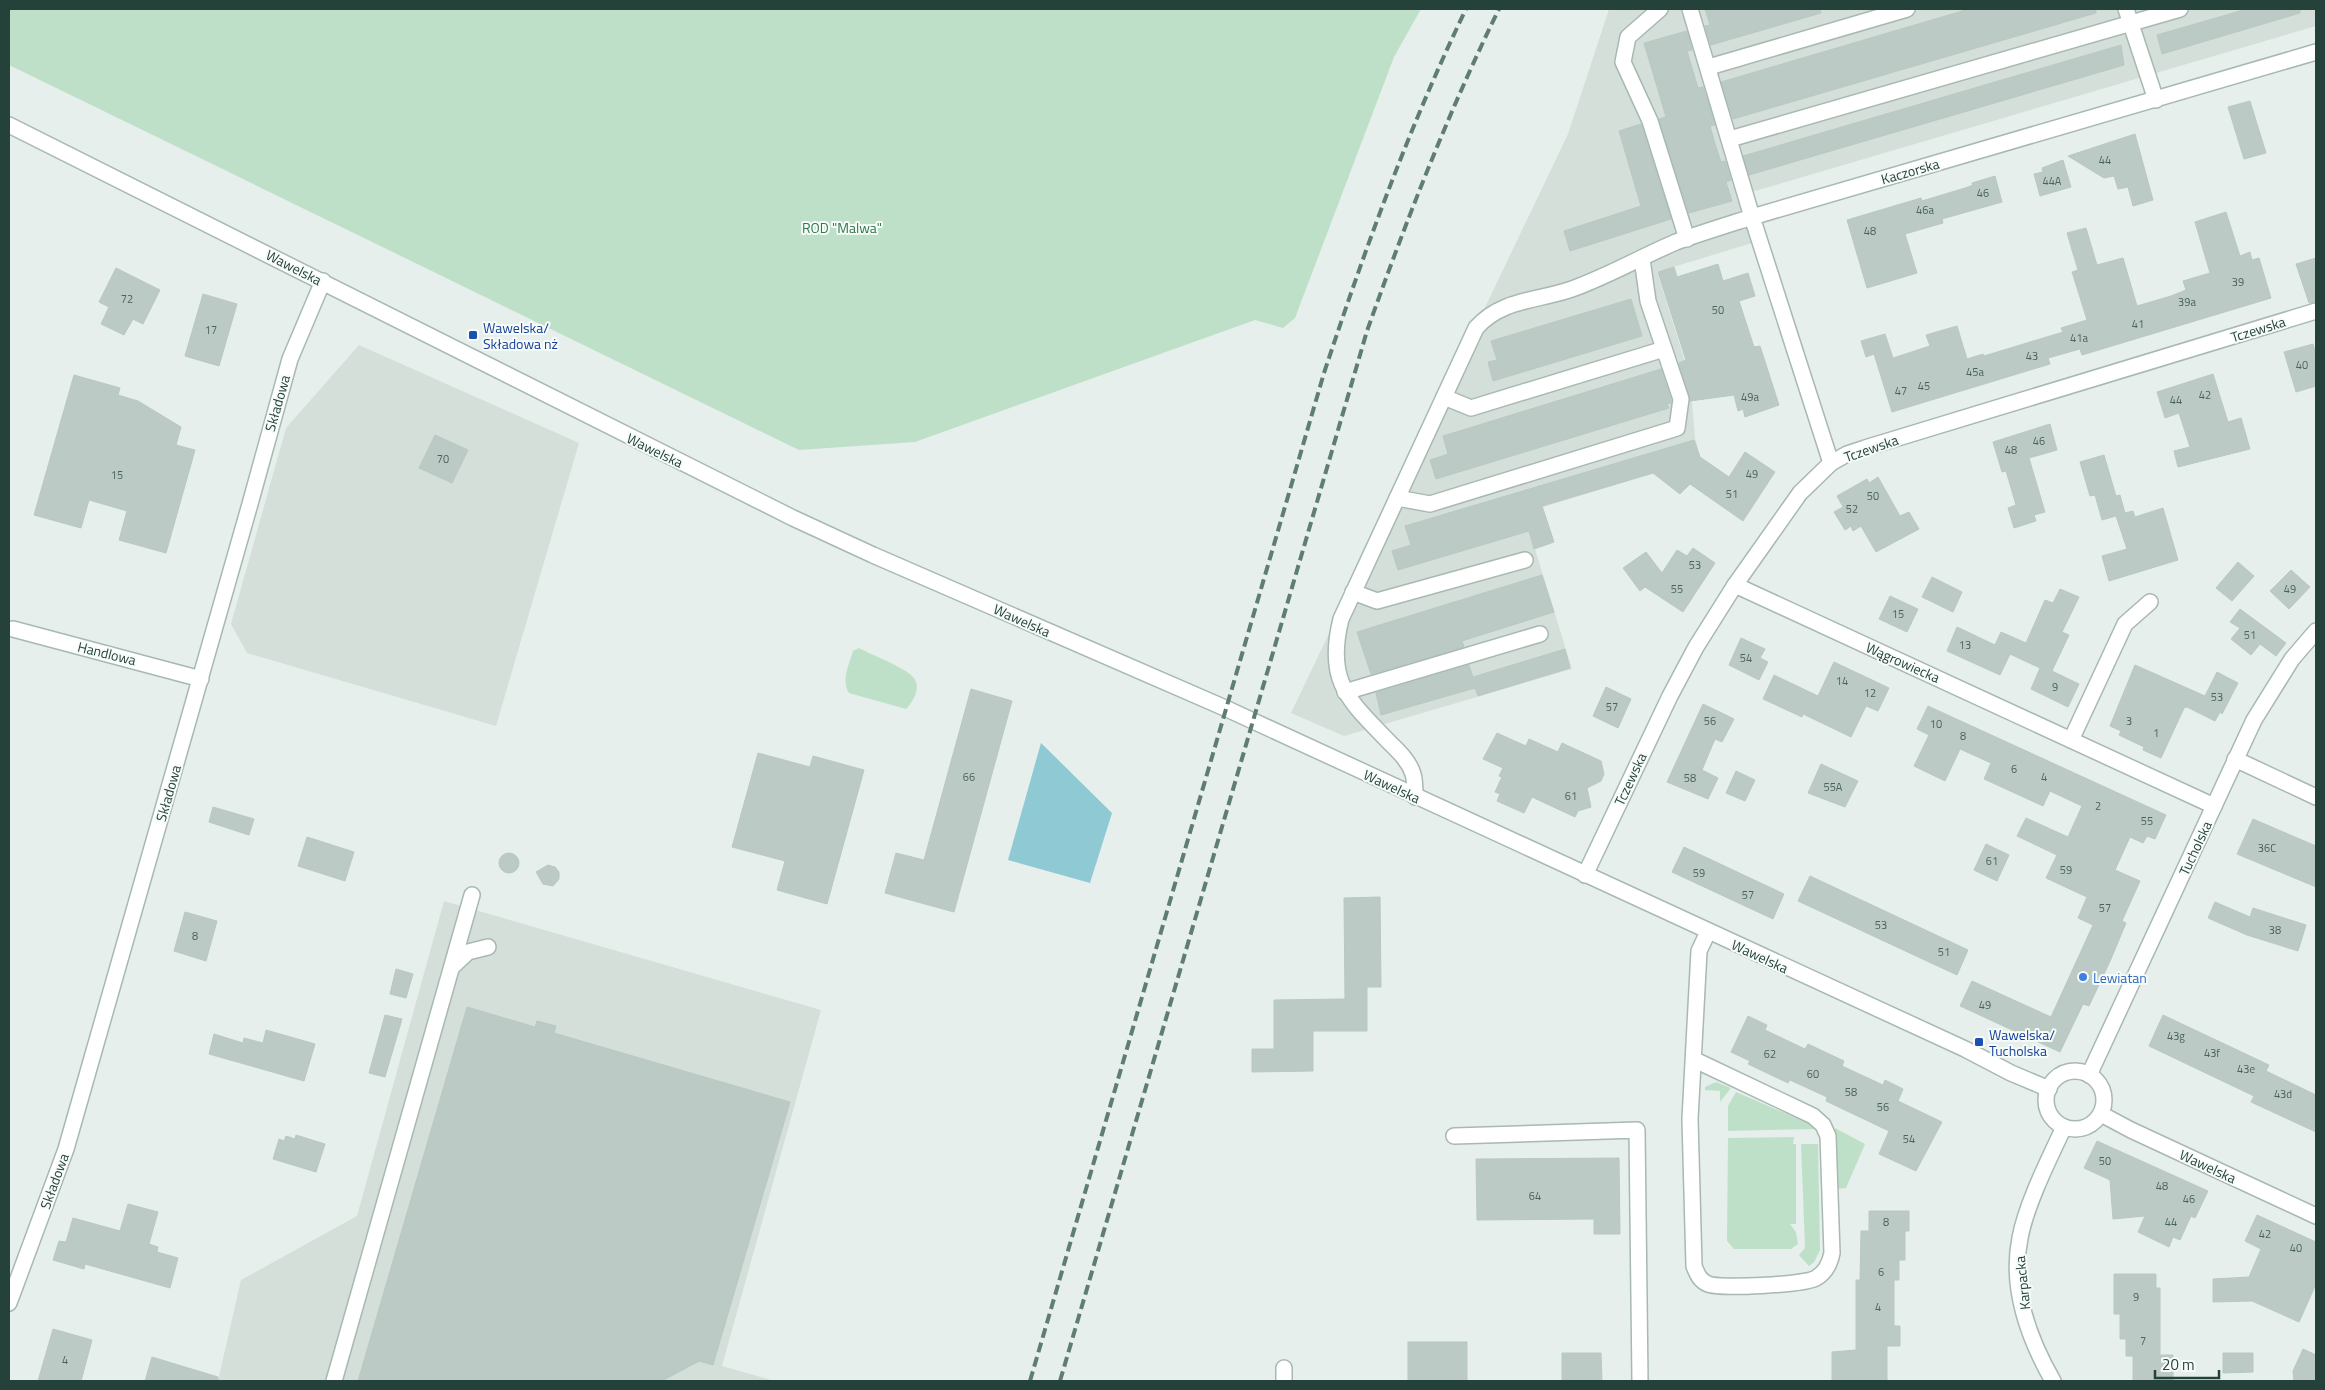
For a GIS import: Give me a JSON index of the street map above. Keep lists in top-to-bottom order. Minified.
{"streets":{"street":["Kaczorska","Wawelska","Tczewska","Składowa","Handlowa","Wągrowiecka","Tucholska","Karpacka"]},"crossings":[["Kaczorska","Wawelska"],["Wawelska","Tczewska"],["Wawelska","Składowa"],["Wawelska","Tucholska"],["Wawelska","Karpacka"],["Tczewska","Wągrowiecka"],["Składowa","Handlowa"],["Wągrowiecka","Tucholska"],["Tucholska","Karpacka"]],"parks":["ROD \"Malwa\""],"places":{"transit":["Wawelska/ Składowa nż","Wawelska/ Tucholska"],"other":["Lewiatan"]},"house_numbers":["44","44A","46","46a","48","39","72","39a","50","41","17","41a","43","40","45a","45","47","42","49a","44","46","48","70","49","15","51","50","52","53","55","49","15","51","13","54","14","9","12","53","57","56","3","10","1","8","6","66","4","58","55A","61","2","55","36C","61","59","59","57","57","53","38","8","51","49","43g","43f","62","43e","60","58","43d","56","54","50","48","64","46","8","44","42","40","6","9","4","7","4"],"scale_bar":"20 m"}
